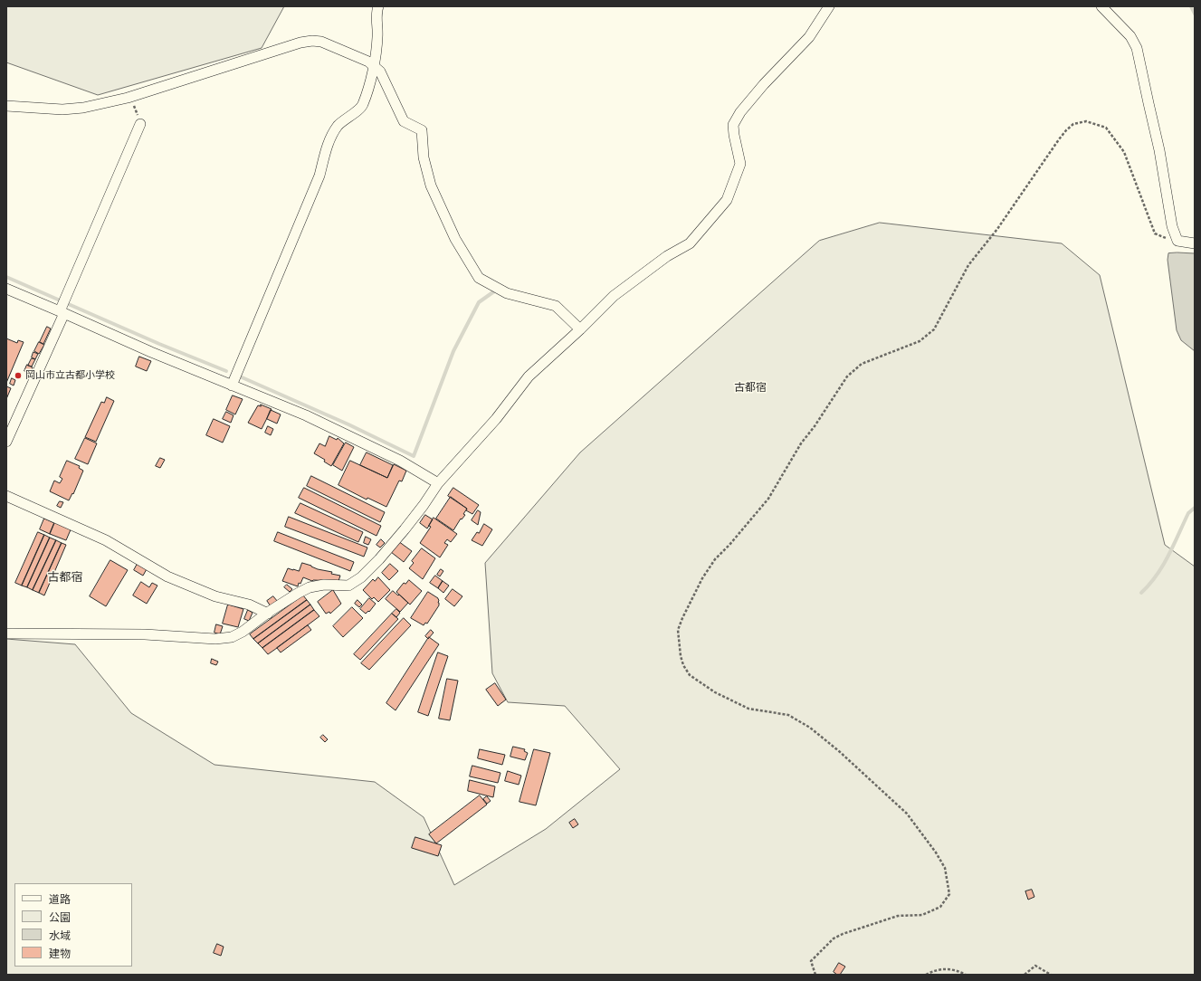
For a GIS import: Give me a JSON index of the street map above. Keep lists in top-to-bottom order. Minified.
{"districts":["古都宿","古都宿"],"places":["岡山市立古都小学校"],"legend":["道路","公園","水域","建物"]}
